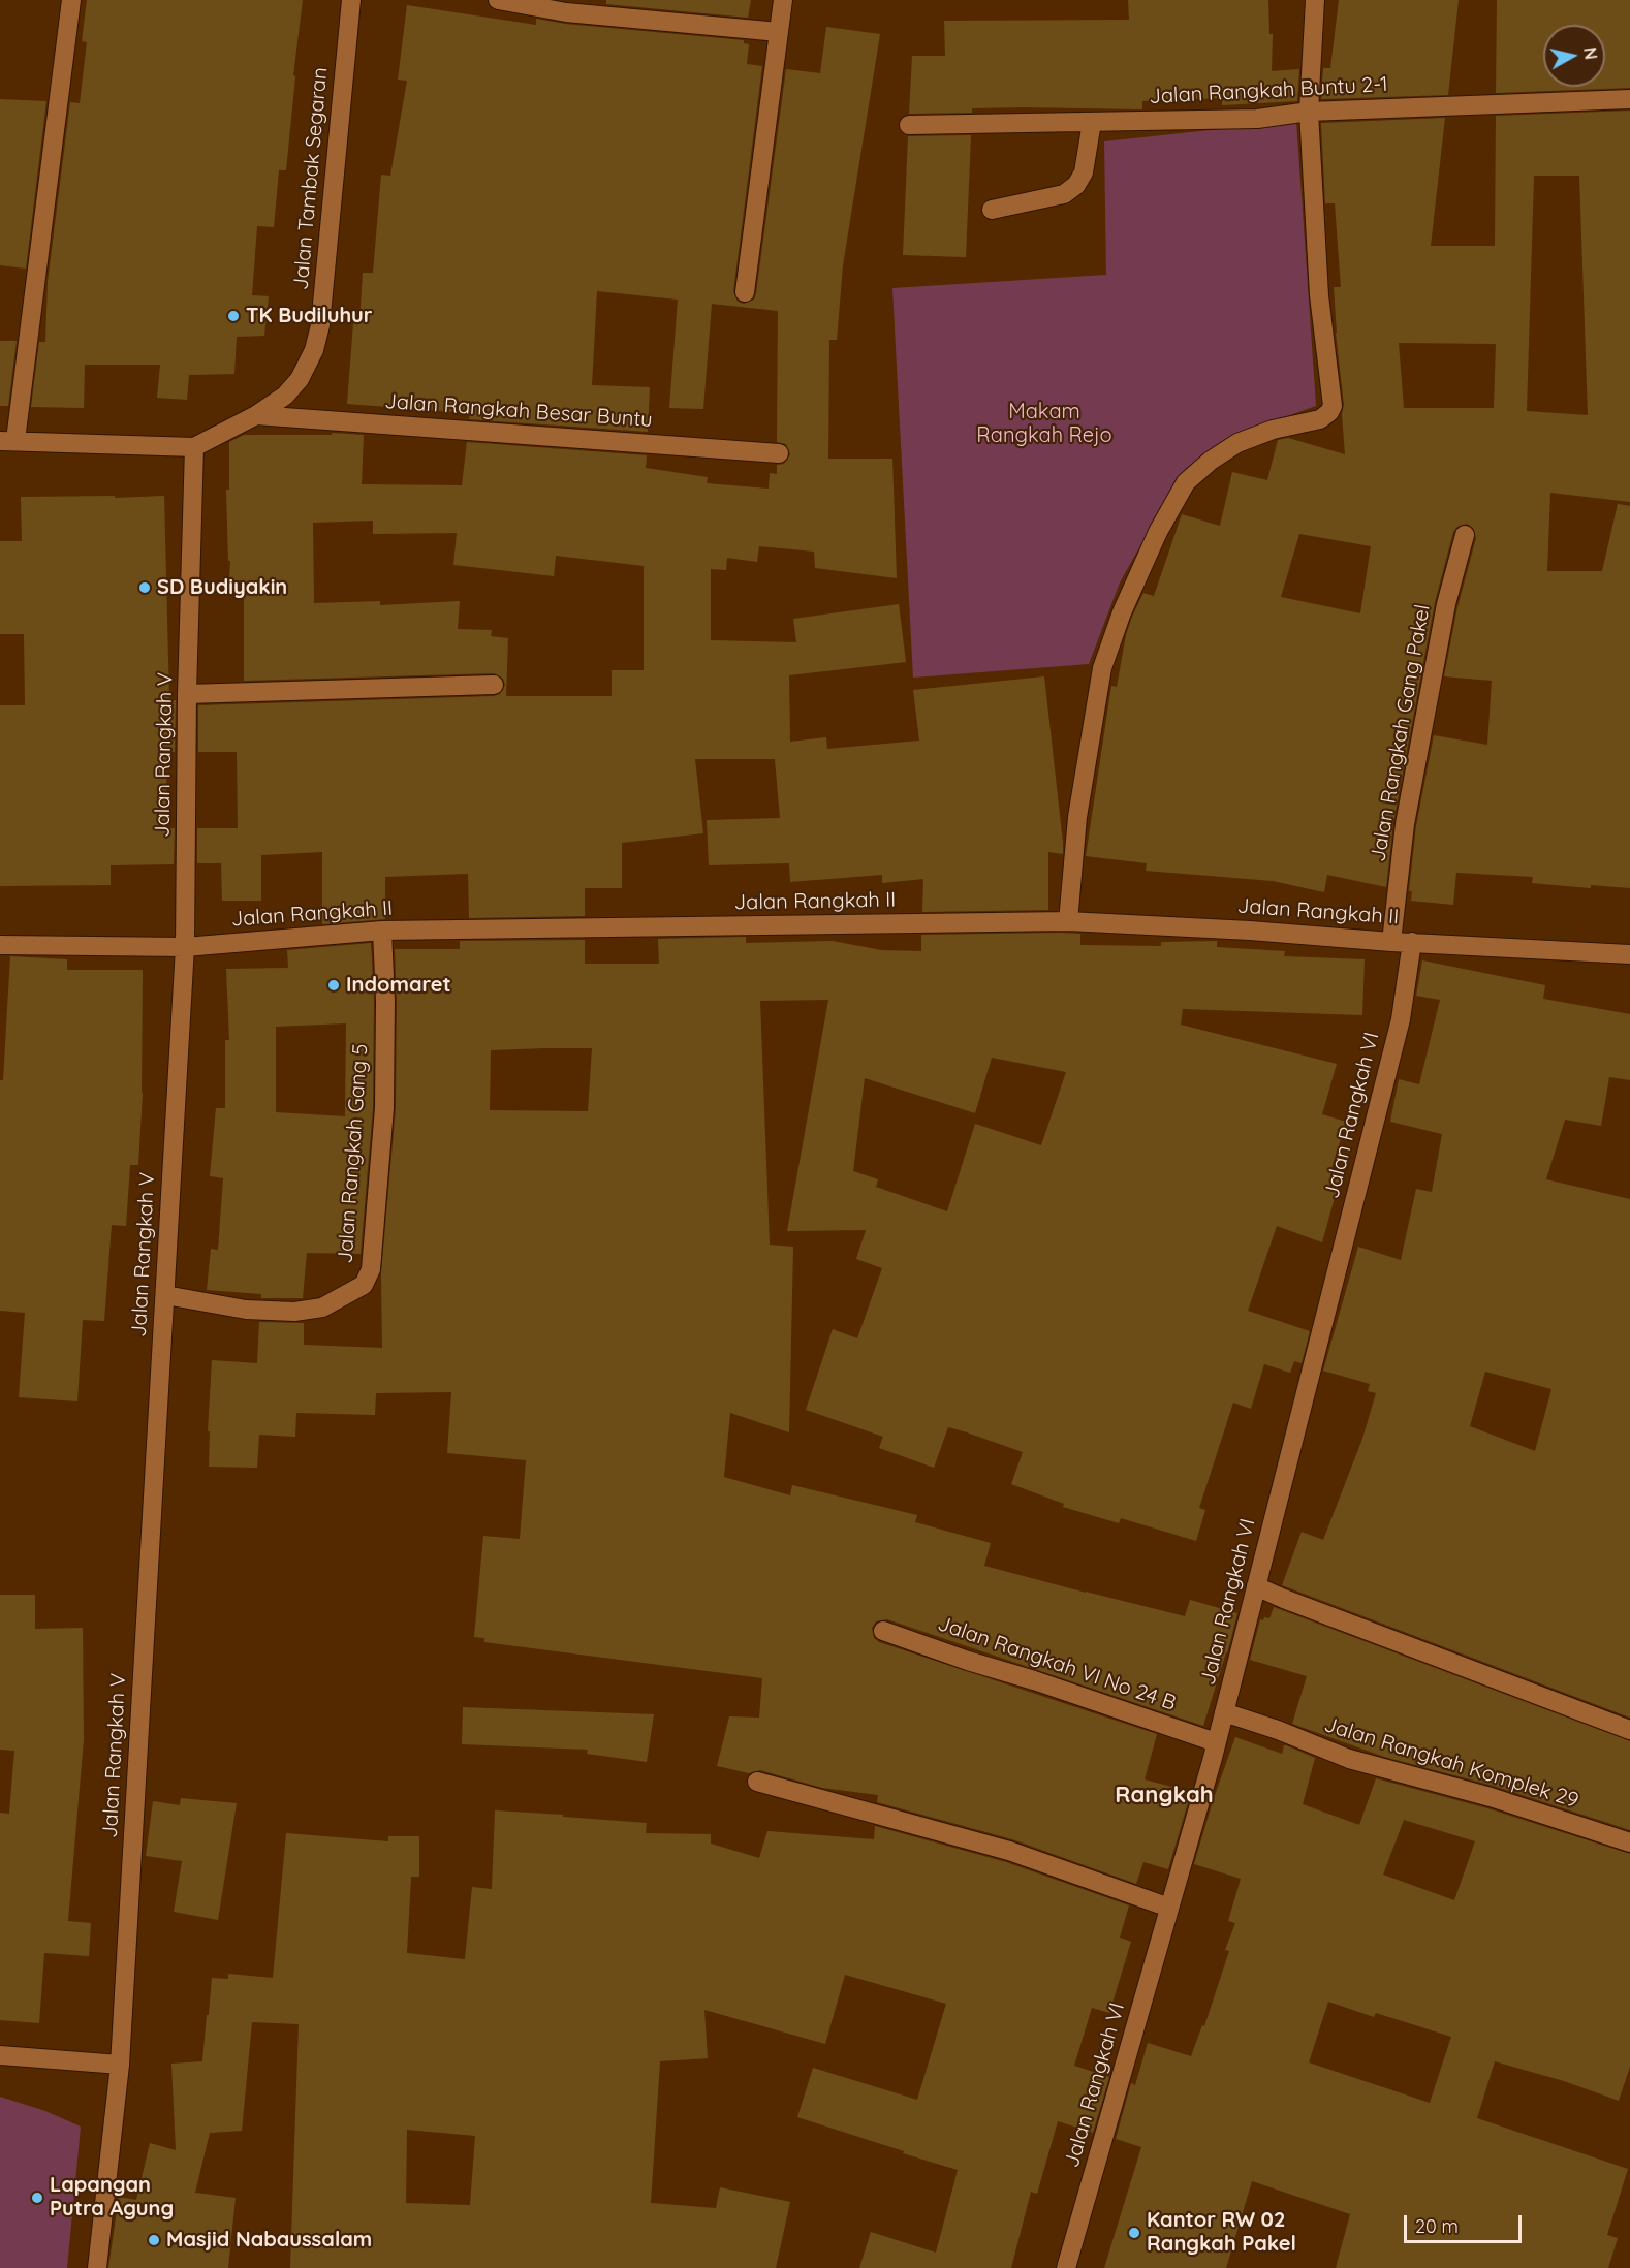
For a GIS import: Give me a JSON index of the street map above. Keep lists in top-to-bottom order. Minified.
{"streets":{"street":["Jalan Rangkah Buntu 2-1","Jalan Tambak Segaran","Jalan Rangkah Besar Buntu","Jalan Rangkah Gang Pakel","Jalan Rangkah V","Jalan Rangkah II","Jalan Rangkah VI","Jalan Rangkah Gang 5","Jalan Rangkah VI No 24 B","Jalan Rangkah Komplek 29"]},"crossings":[["Jalan Tambak Segaran","Jalan Rangkah Besar Buntu"],["Jalan Tambak Segaran","Jalan Rangkah V"],["Jalan Rangkah Gang Pakel","Jalan Rangkah II"],["Jalan Rangkah V","Jalan Rangkah II"],["Jalan Rangkah V","Jalan Rangkah Gang 5"],["Jalan Rangkah II","Jalan Rangkah VI"],["Jalan Rangkah II","Jalan Rangkah Gang 5"],["Jalan Rangkah VI","Jalan Rangkah VI No 24 B"],["Jalan Rangkah VI","Jalan Rangkah Komplek 29"]],"districts":["Rangkah"],"parks":["Makam Rangkah Rejo"],"places":["TK Budiluhur","SD Budiyakin","Indomaret","Lapangan Putra Agung","Kantor RW 02 Rangkah Pakel","Masjid Nabaussalam"],"scale_bar":"20 m","north":"right"}
